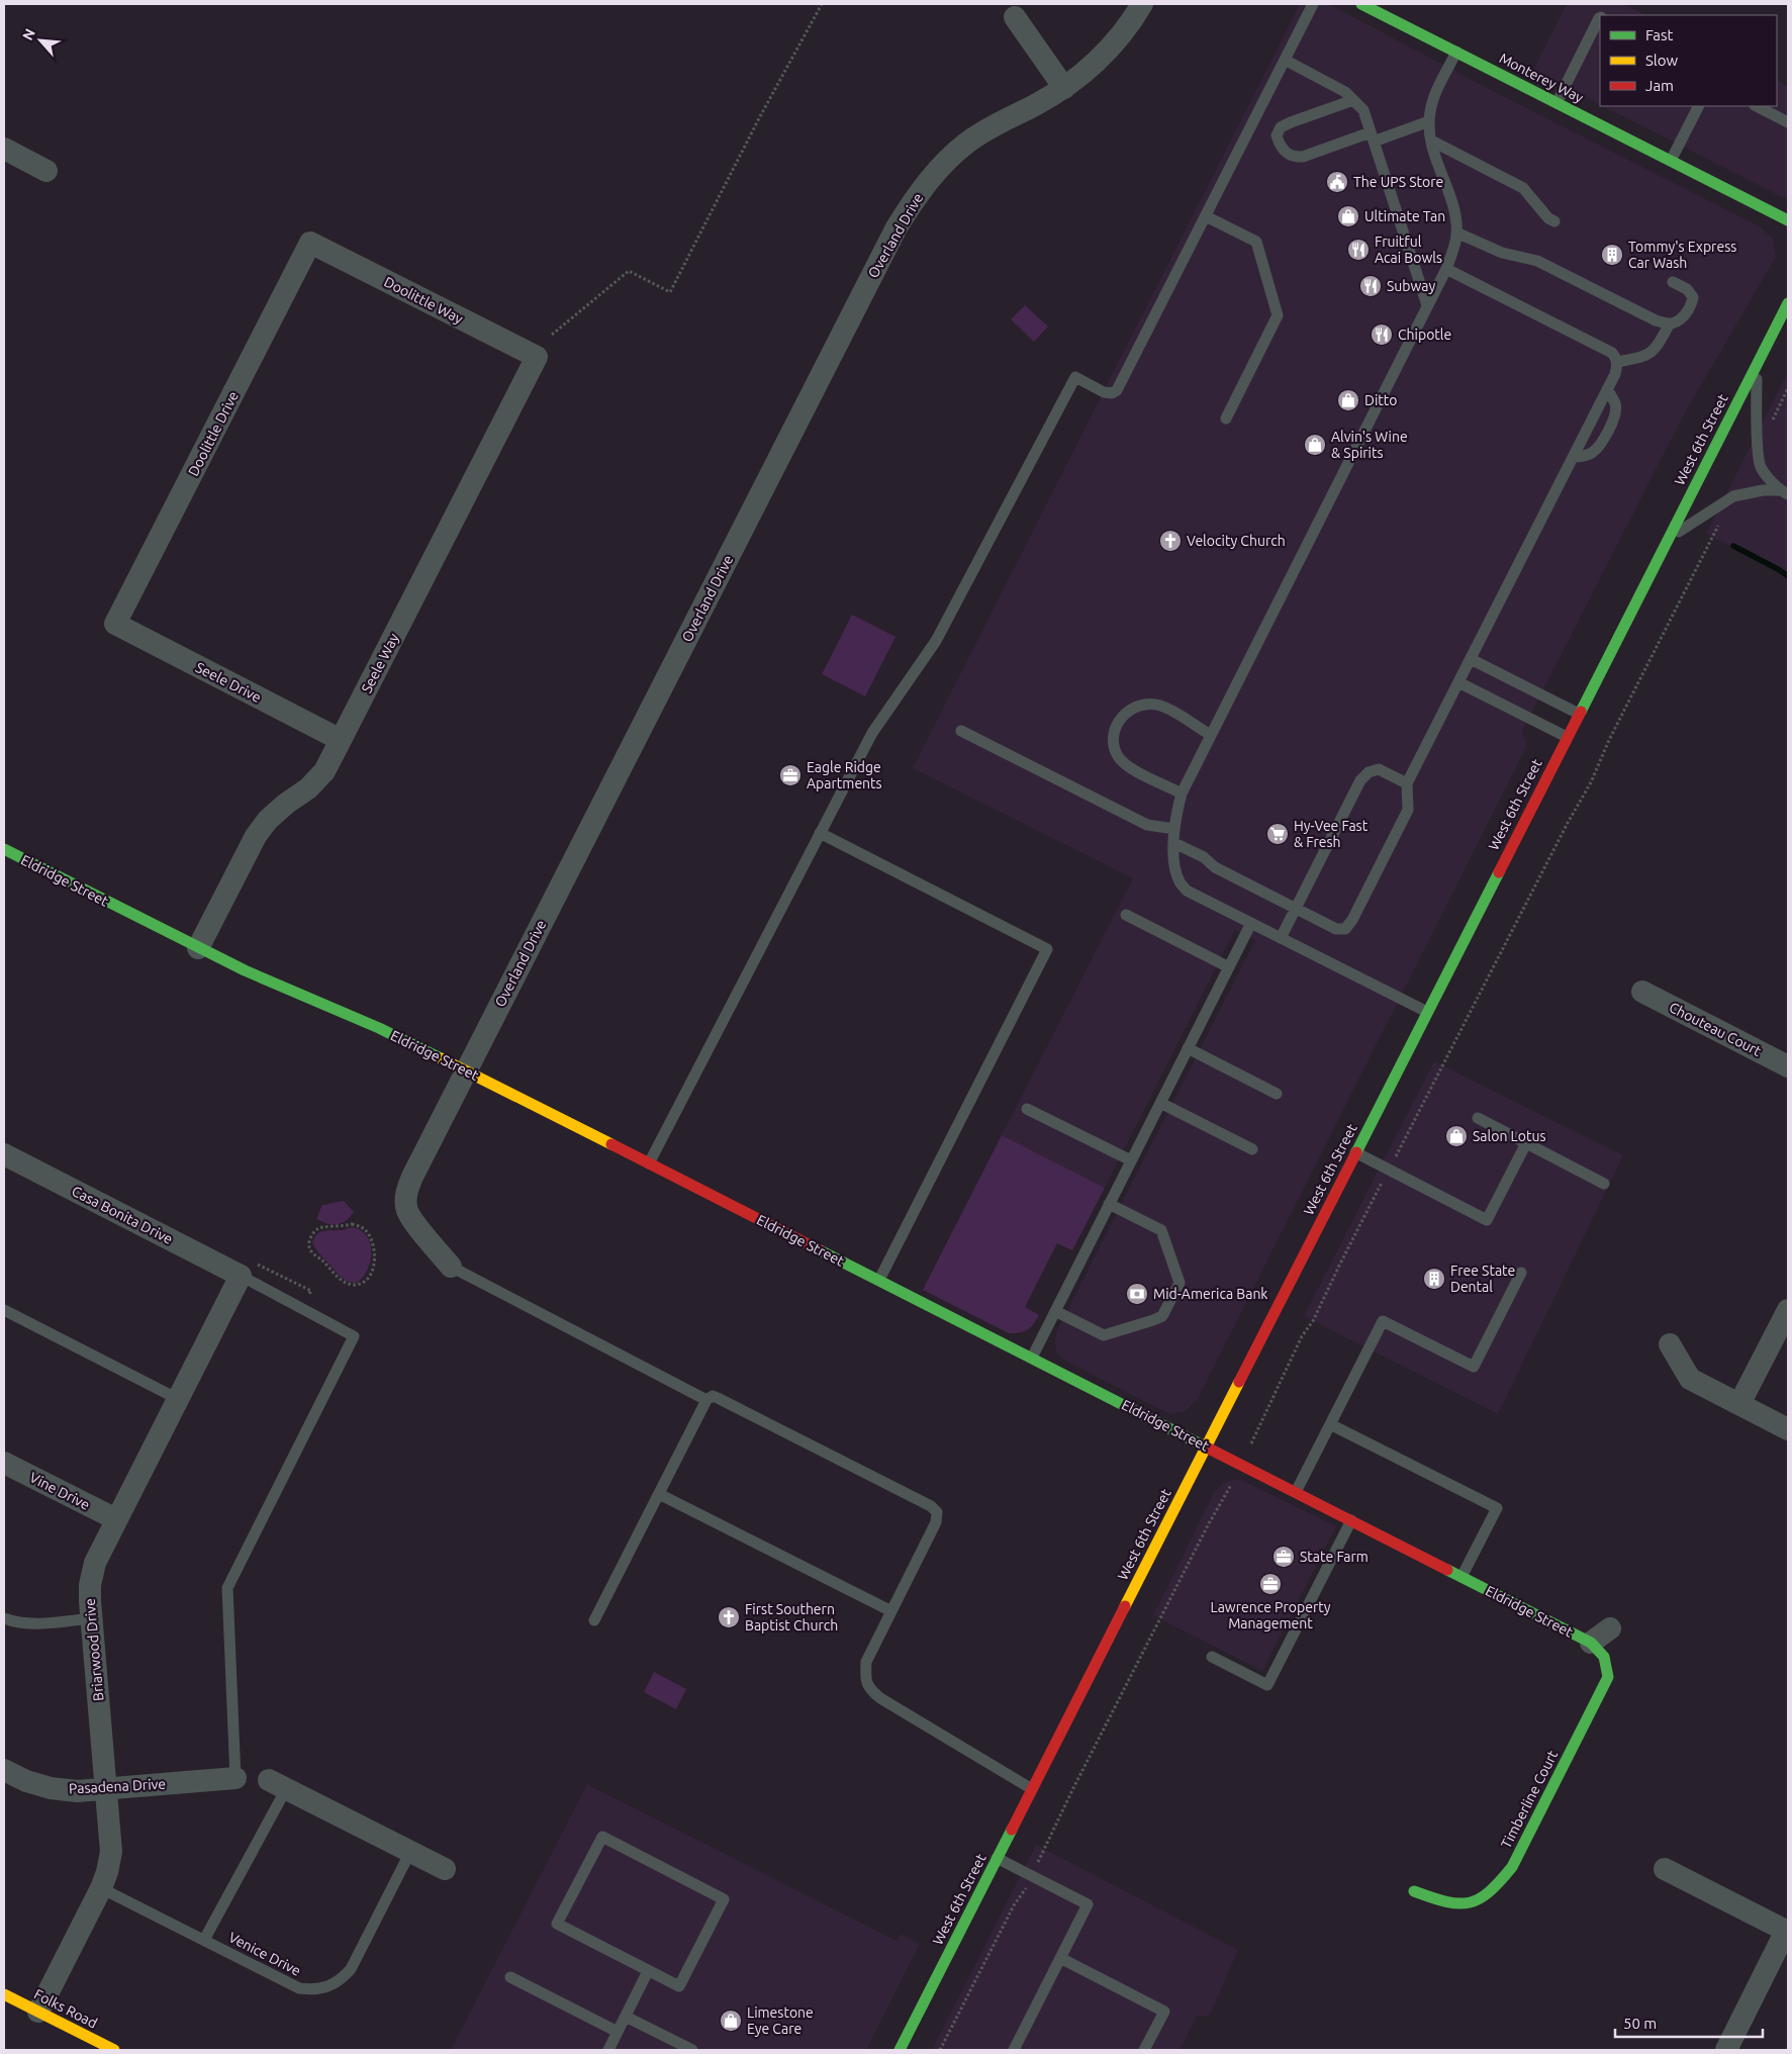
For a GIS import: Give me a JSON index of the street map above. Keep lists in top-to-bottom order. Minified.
{"streets":{"street":["Monterey Way","Overland Drive","Doolittle Way","Doolittle Drive","West 6th Street","Seele Way","Seele Drive","Eldridge Street","Chouteau Court","Casa Bonita Drive","Vine Drive","Briarwood Drive","Pasadena Drive","Timberline Court","Folks Road"],"lane":["Venice Drive"]},"crossings":[["Overland Drive","Eldridge Street"],["Doolittle Way","Doolittle Drive"],["Doolittle Way","Seele Way"],["Doolittle Drive","Seele Drive"],["West 6th Street","Eldridge Street"],["Seele Way","Seele Drive"],["Seele Way","Eldridge Street"],["Eldridge Street","Timberline Court"],["Casa Bonita Drive","Briarwood Drive"],["Vine Drive","Briarwood Drive"],["Briarwood Drive","Pasadena Drive"],["Briarwood Drive","Venice Drive"],["Briarwood Drive","Folks Road"]],"places":{"public building":["The UPS Store"],"shop":["Ultimate Tan","Ditto","Alvin's Wine & Spirits","Salon Lotus","Limestone Eye Care"],"restaurant":["Fruitful Acai Bowls","Subway","Chipotle"],"building":["Tommy's Express Car Wash","Free State Dental"],"church":["Velocity Church","First Southern Baptist Church"],"office":["Eagle Ridge Apartments","State Farm","Lawrence Property Management"],"supermarket":["Hy-Vee Fast & Fresh"],"bank":["Mid-America Bank"]},"legend":["Fast","Slow","Jam"],"scale_bar":"50 m","north":"top left"}
